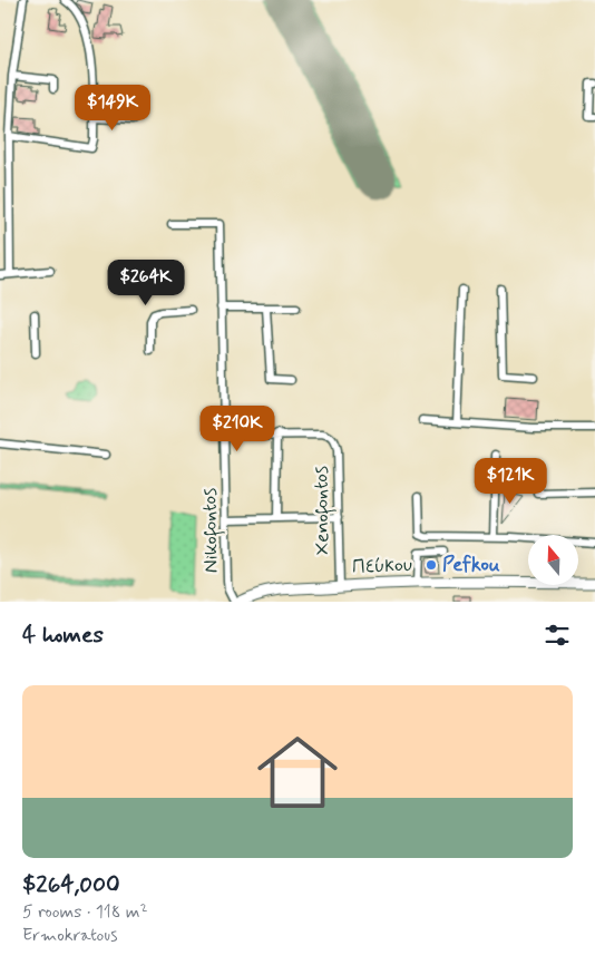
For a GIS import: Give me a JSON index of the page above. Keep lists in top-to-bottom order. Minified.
{"streets":{"main road":["Πεύκου"],"street":["Xenofontos","Nikofontos"]},"crossings":[["Xenofontos","Πεύκου"]],"places":["Pefkou"],"north":"top","page":{"price":["$149K","$264K","$210K","$121K"],"heading":"4 homes","list":[{"name":"$264,000","note":"5 rooms · 118 m² · Ermokratous"}]}}
